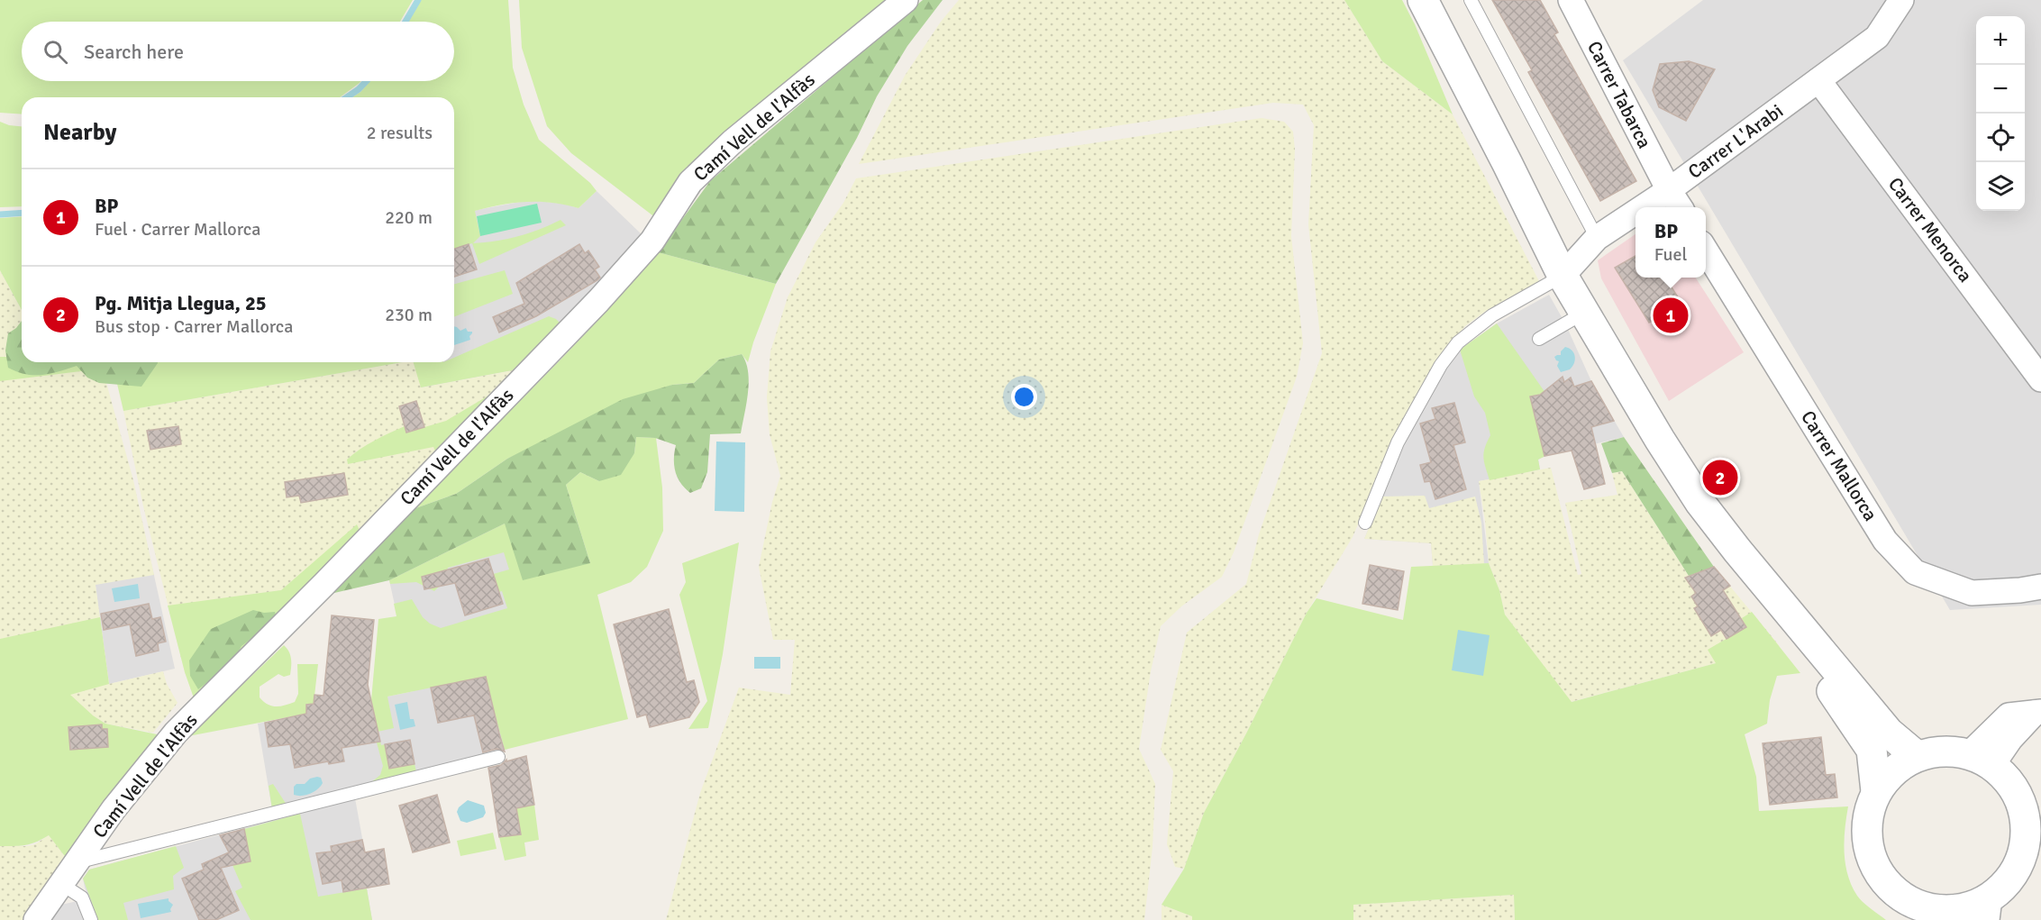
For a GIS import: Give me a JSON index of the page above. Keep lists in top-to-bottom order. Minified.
{"streets":{"street":["Carrer Tabarca","Camí Vell de l'Alfàs","Carrer L'Arabi","Carrer Menorca","Carrer Mallorca"]},"crossings":[["Carrer Tabarca","Carrer L'Arabi"],["Carrer L'Arabi","Carrer Menorca"]],"page":{"map_buttons":["+","−"],"search":"Search here","heading":["Nearby","2 results"],"list":[{"mark":"1","name":"BP","note":"Fuel · Carrer Mallorca","value":"220 m"},{"mark":"2","name":"Pg. Mitja Llegua, 25","note":"Bus stop · Carrer Mallorca","value":"230 m"}],"popup":["BP","Fuel"],"pins":["1","2"]}}
